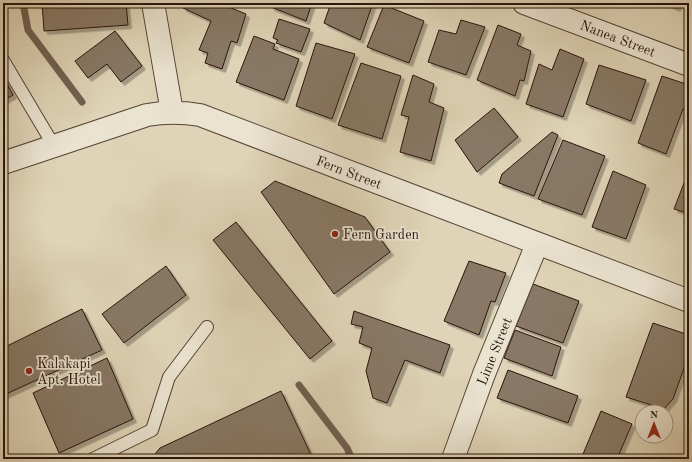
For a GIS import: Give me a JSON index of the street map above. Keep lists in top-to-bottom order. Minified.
{"streets":{"street":["Nanea Street","Fern Street","Lime Street"]},"crossings":[["Fern Street","Lime Street"]],"places":["Fern Garden","Kalakapi Apt. Hotel"],"north":"top"}
